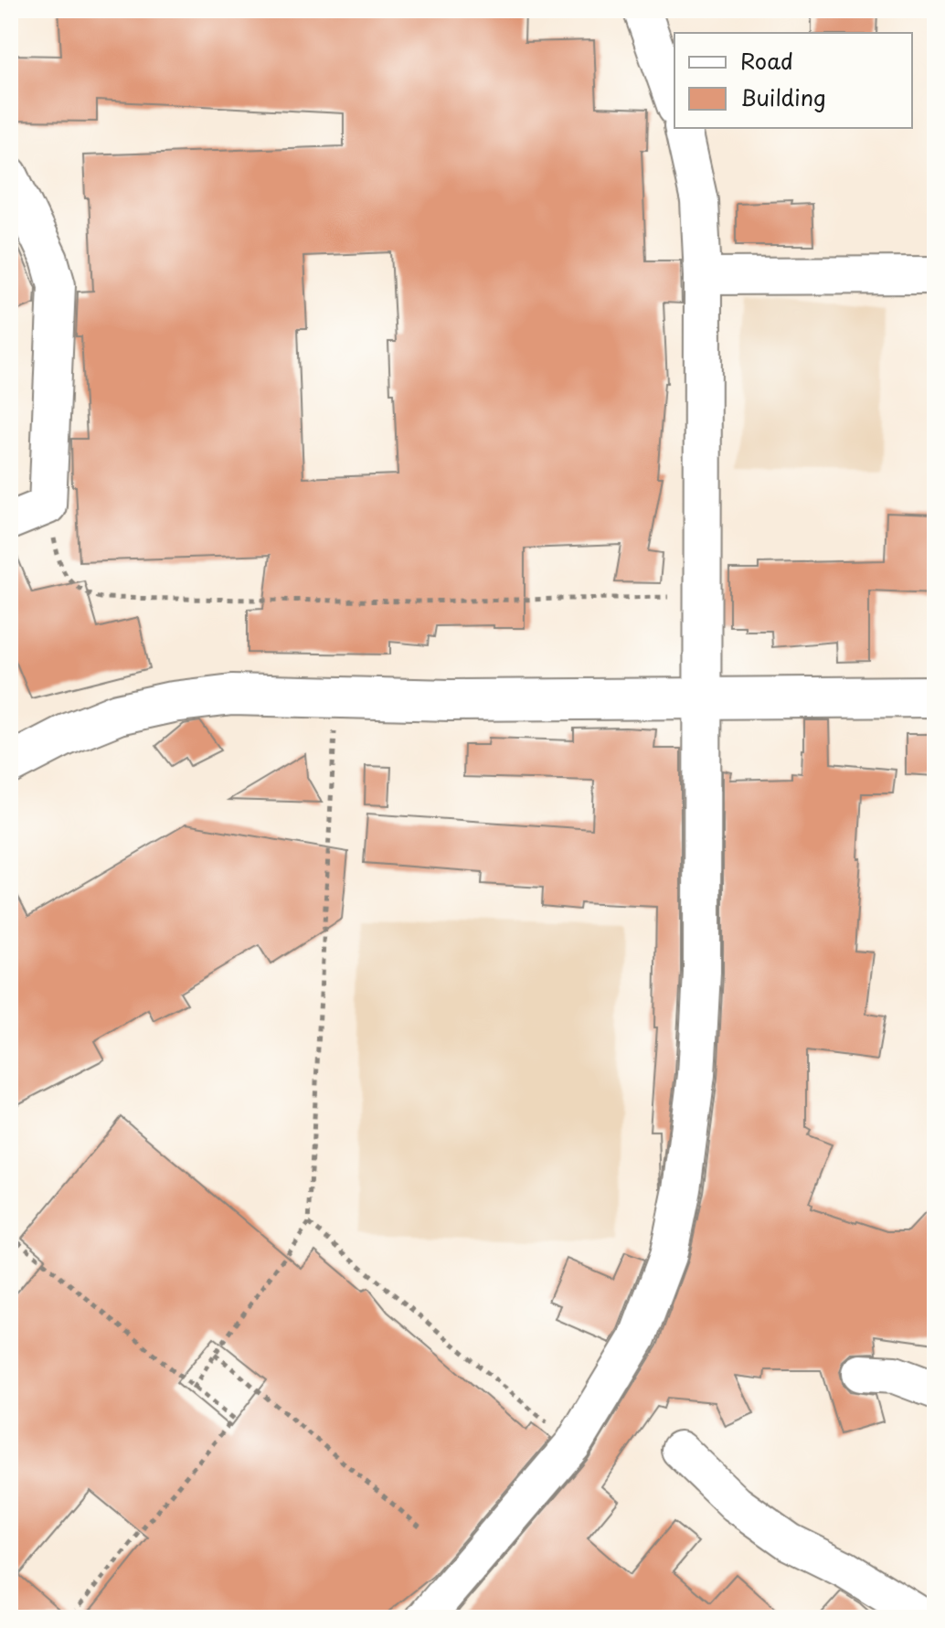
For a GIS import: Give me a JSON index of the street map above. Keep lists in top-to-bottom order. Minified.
{"legend":["Road","Building"]}
